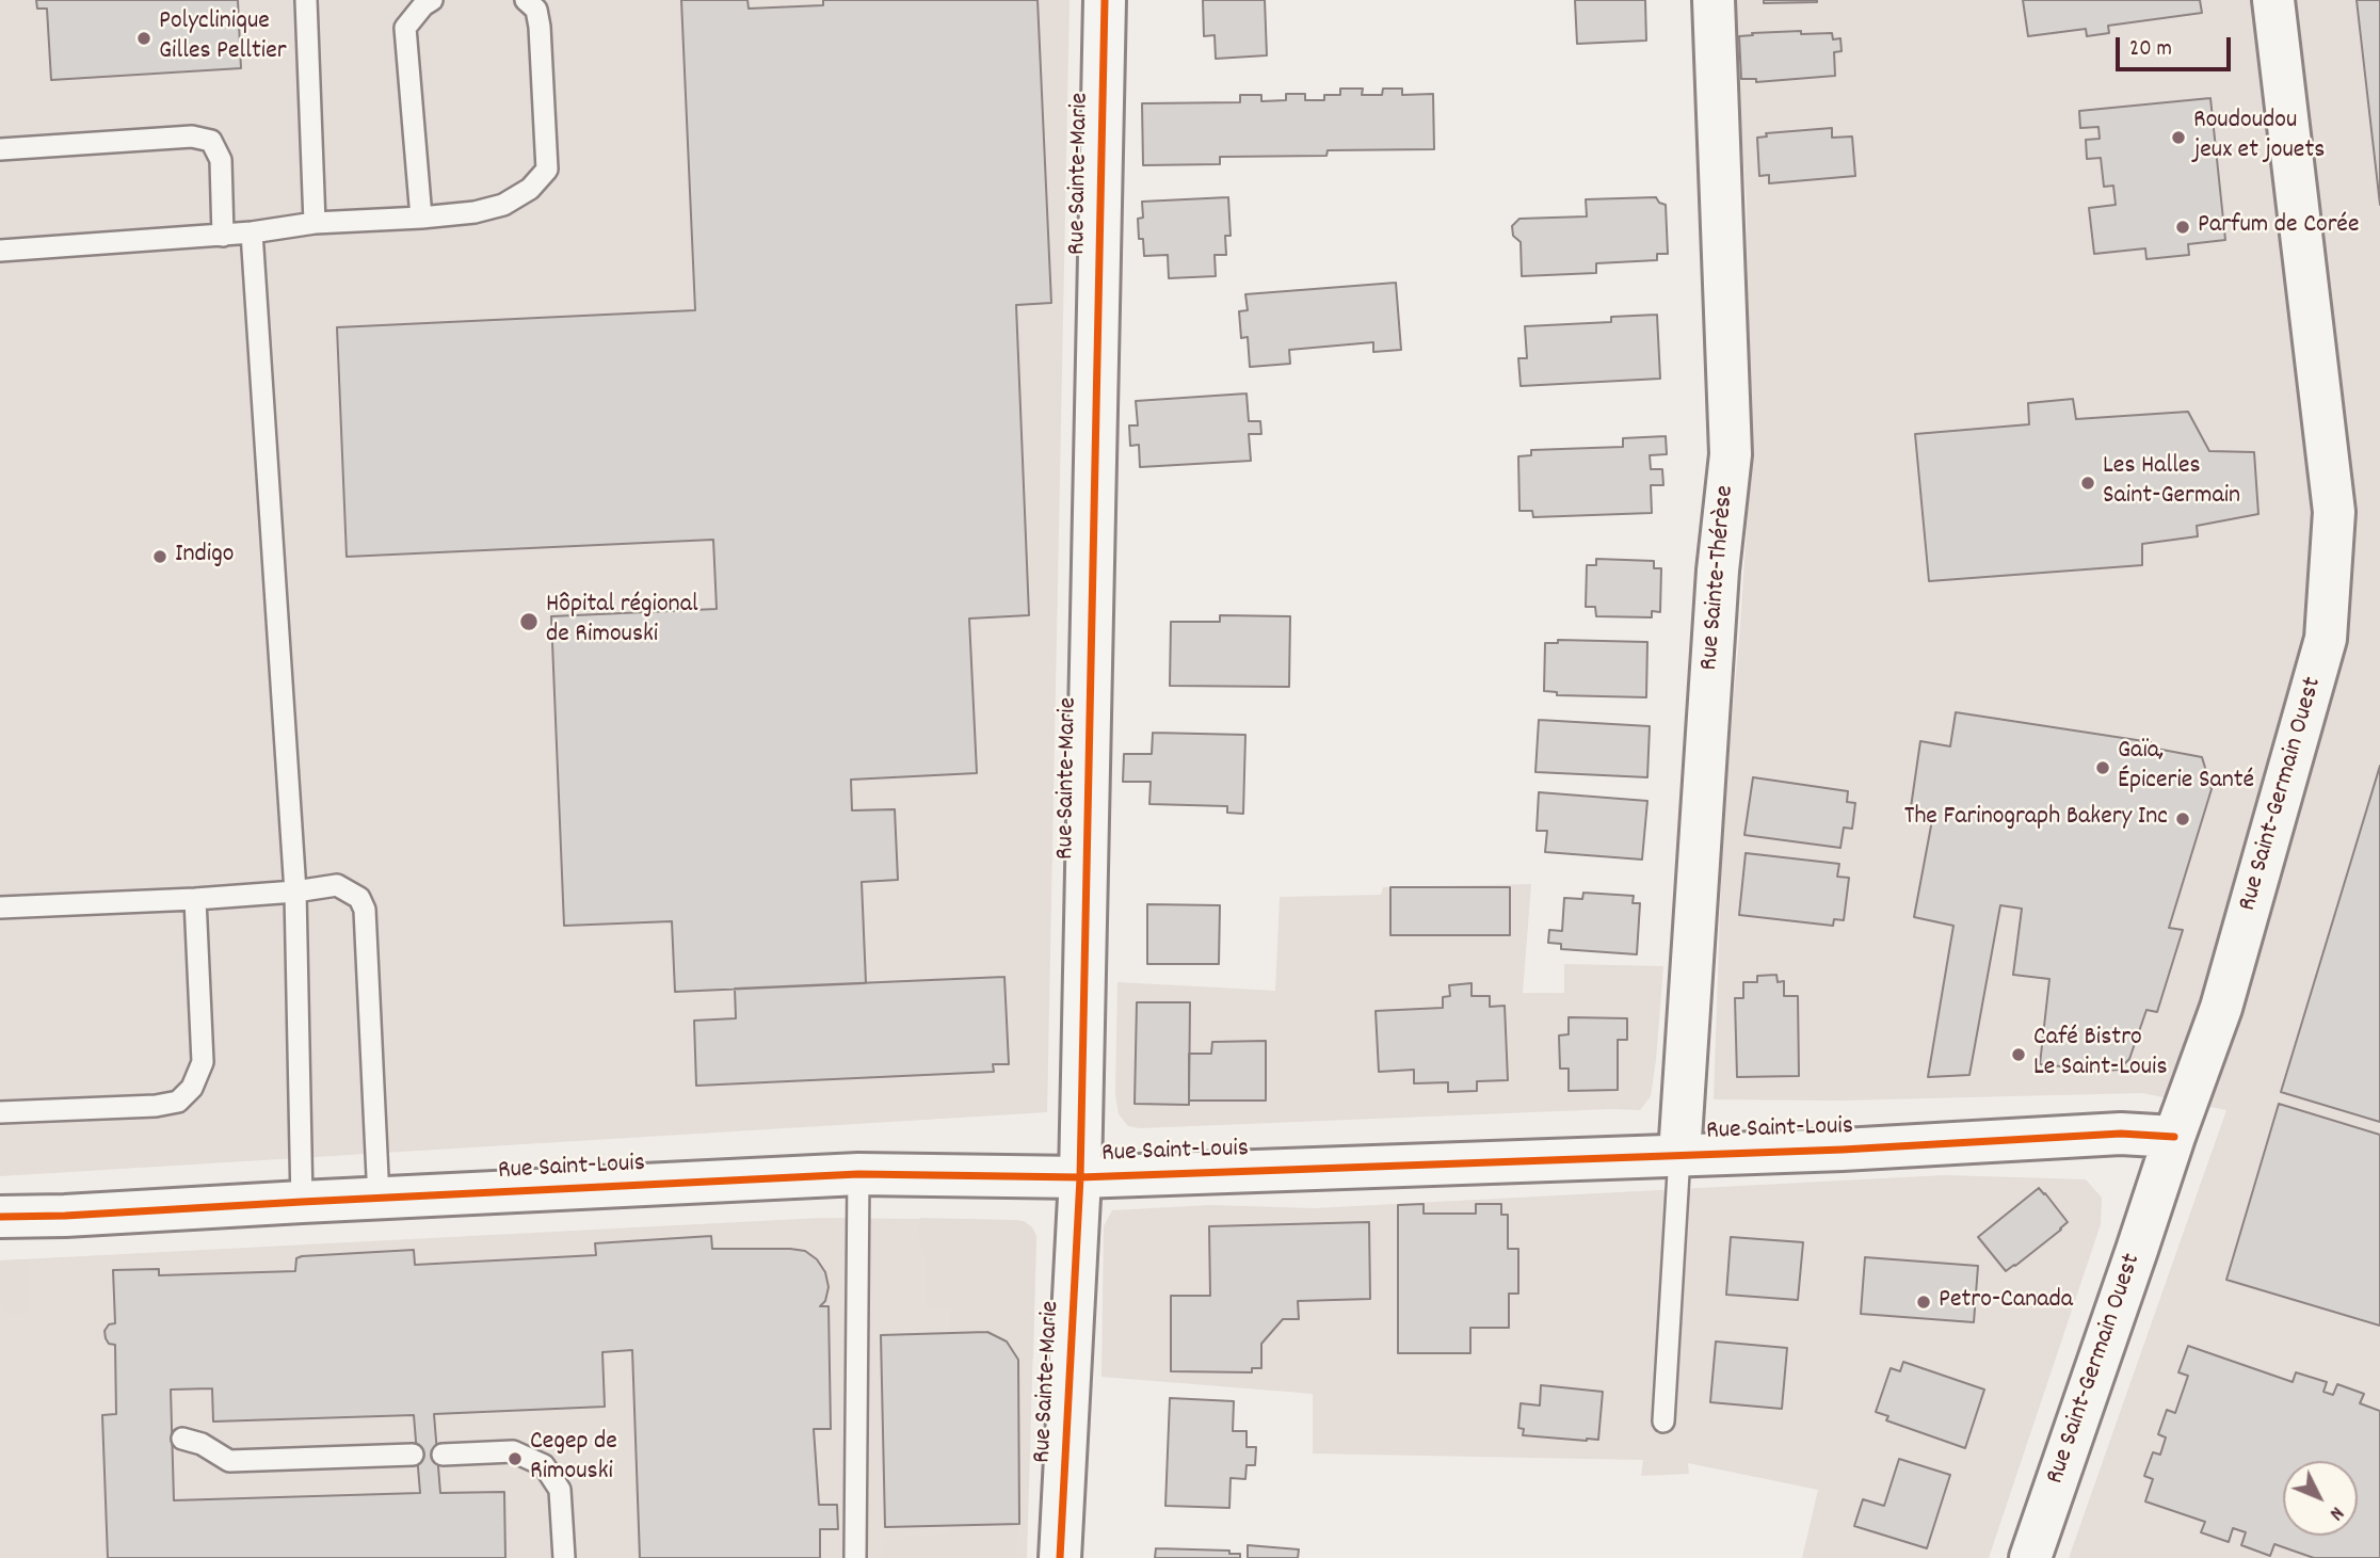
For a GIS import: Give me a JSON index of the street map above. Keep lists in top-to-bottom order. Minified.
{"streets":{"street":["Rue Sainte-Marie","Rue Sainte-Thérèse","Rue Saint-Germain Ouest","Rue Saint-Louis"]},"crossings":[["Rue Sainte-Marie","Rue Saint-Louis"],["Rue Sainte-Thérèse","Rue Saint-Louis"],["Rue Saint-Germain Ouest","Rue Saint-Louis"]],"places":["Polyclinique Gilles Pelltier","Roudoudou jeux et jouets","Parfum de Corée","Les Halles Saint-Germain","Indigo","Hôpital régional de Rimouski","Gaïa, Épicerie Santé","The Farinograph Bakery Inc","Café Bistro Le Saint-Louis","Petro-Canada","Cegep de Rimouski"],"scale_bar":"20 m","north":"bottom right"}
